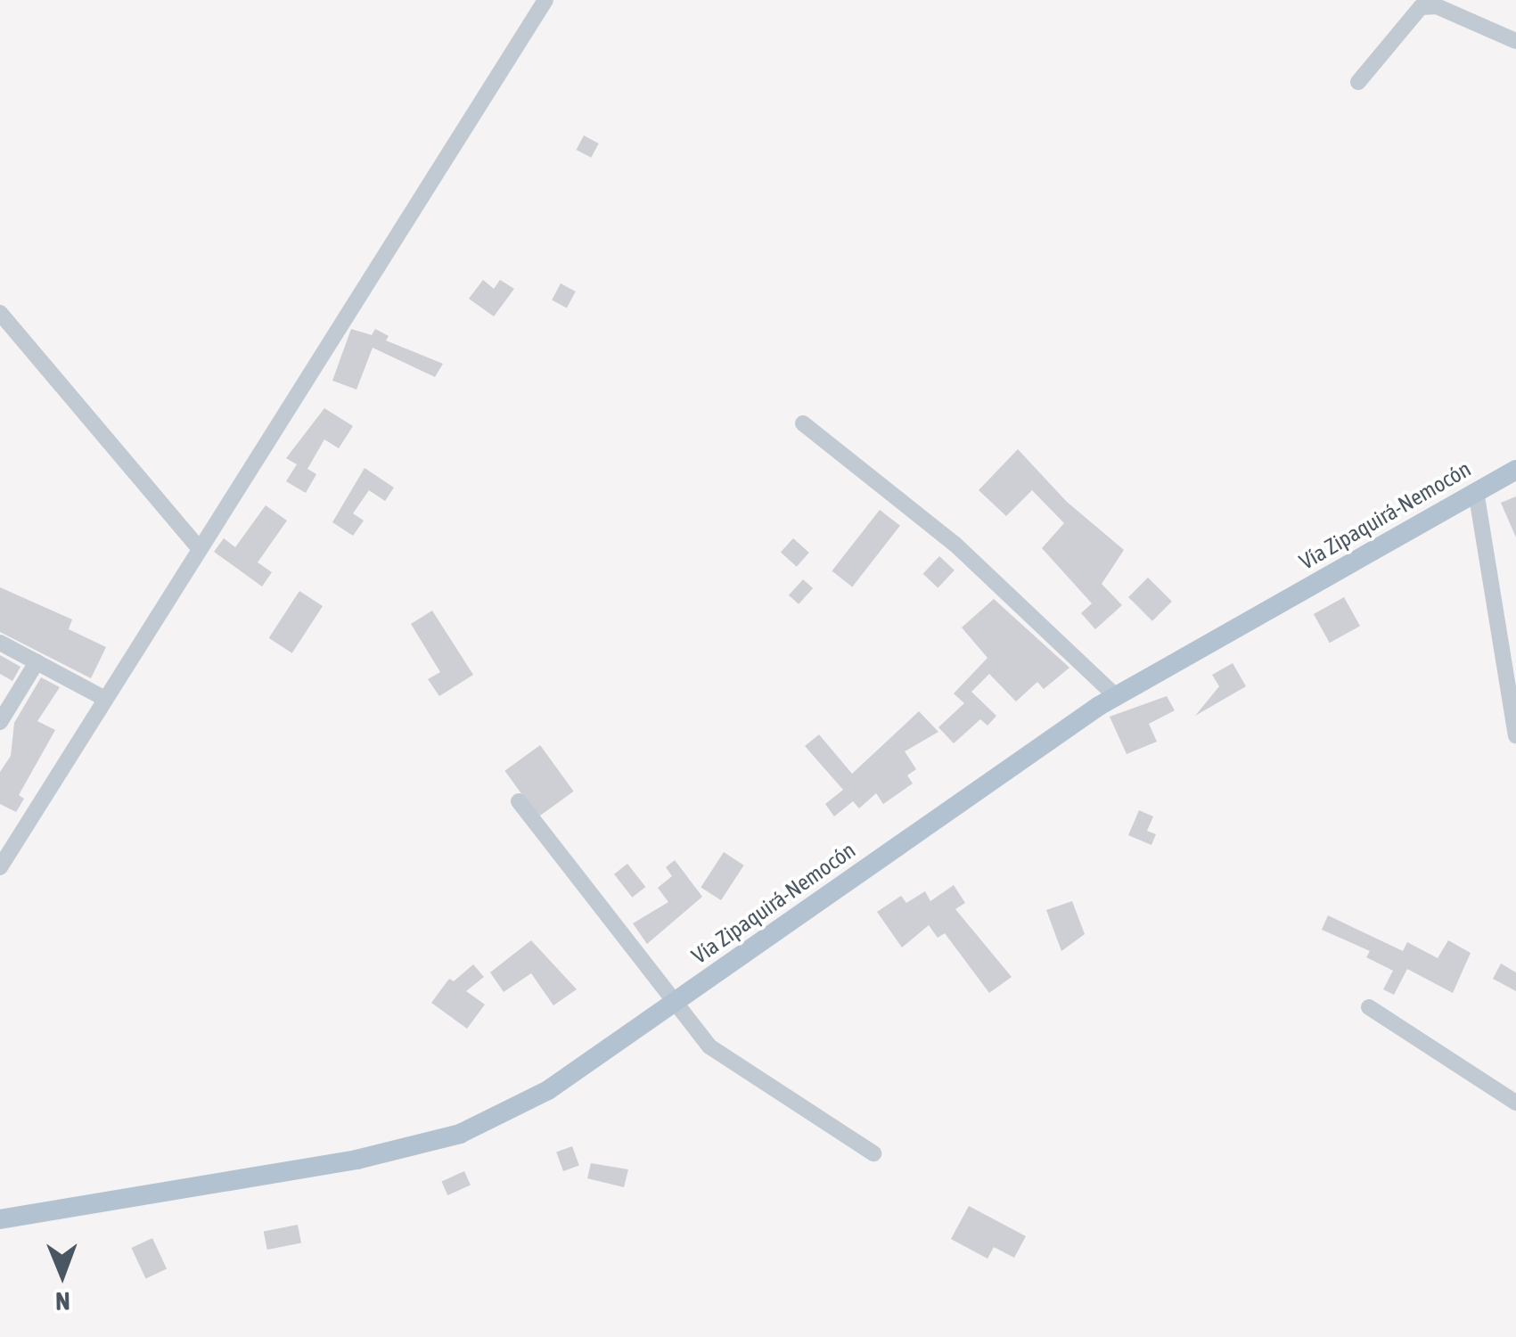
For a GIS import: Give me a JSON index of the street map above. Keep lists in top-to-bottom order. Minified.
{"streets":{"main road":["Vía Zipaquirá-Nemocón"]},"north":"bottom"}
